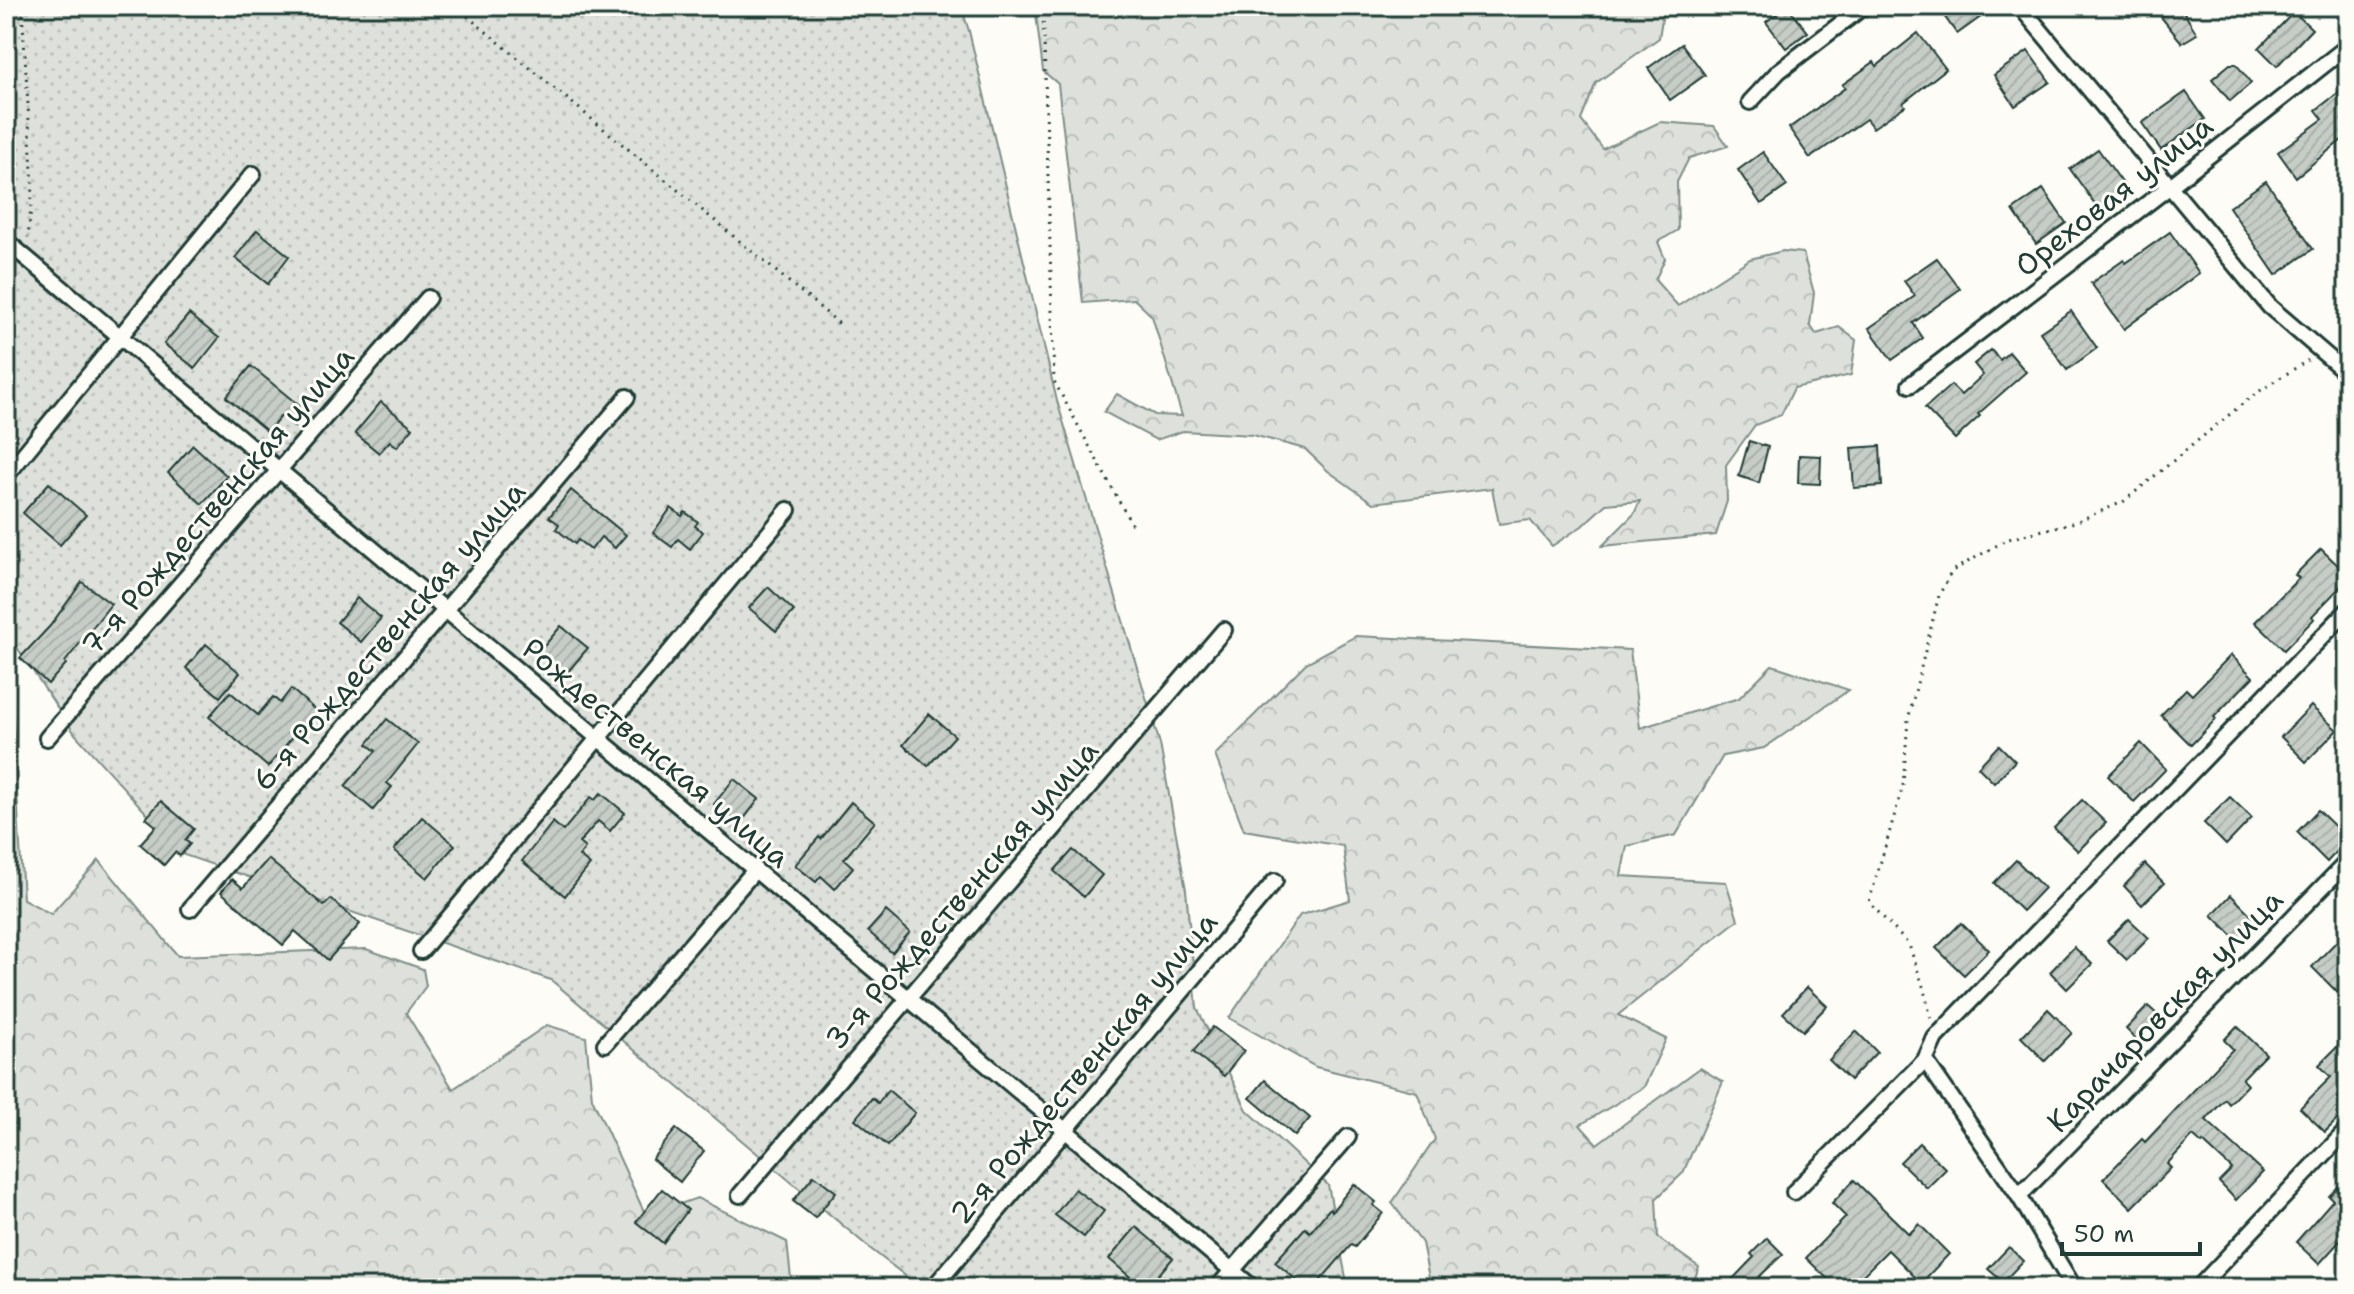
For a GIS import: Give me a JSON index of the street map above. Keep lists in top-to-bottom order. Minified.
{"streets":{"street":["Ореховая улица","7-я Рождественская улица","6-я Рождественская улица","Рождественская улица","3-я Рождественская улица","Карачаровская улица","2-я Рождественская улица"]},"crossings":[["7-я Рождественская улица","Рождественская улица"],["6-я Рождественская улица","Рождественская улица"],["Рождественская улица","3-я Рождественская улица"],["Рождественская улица","2-я Рождественская улица"]],"scale_bar":"50 m"}
